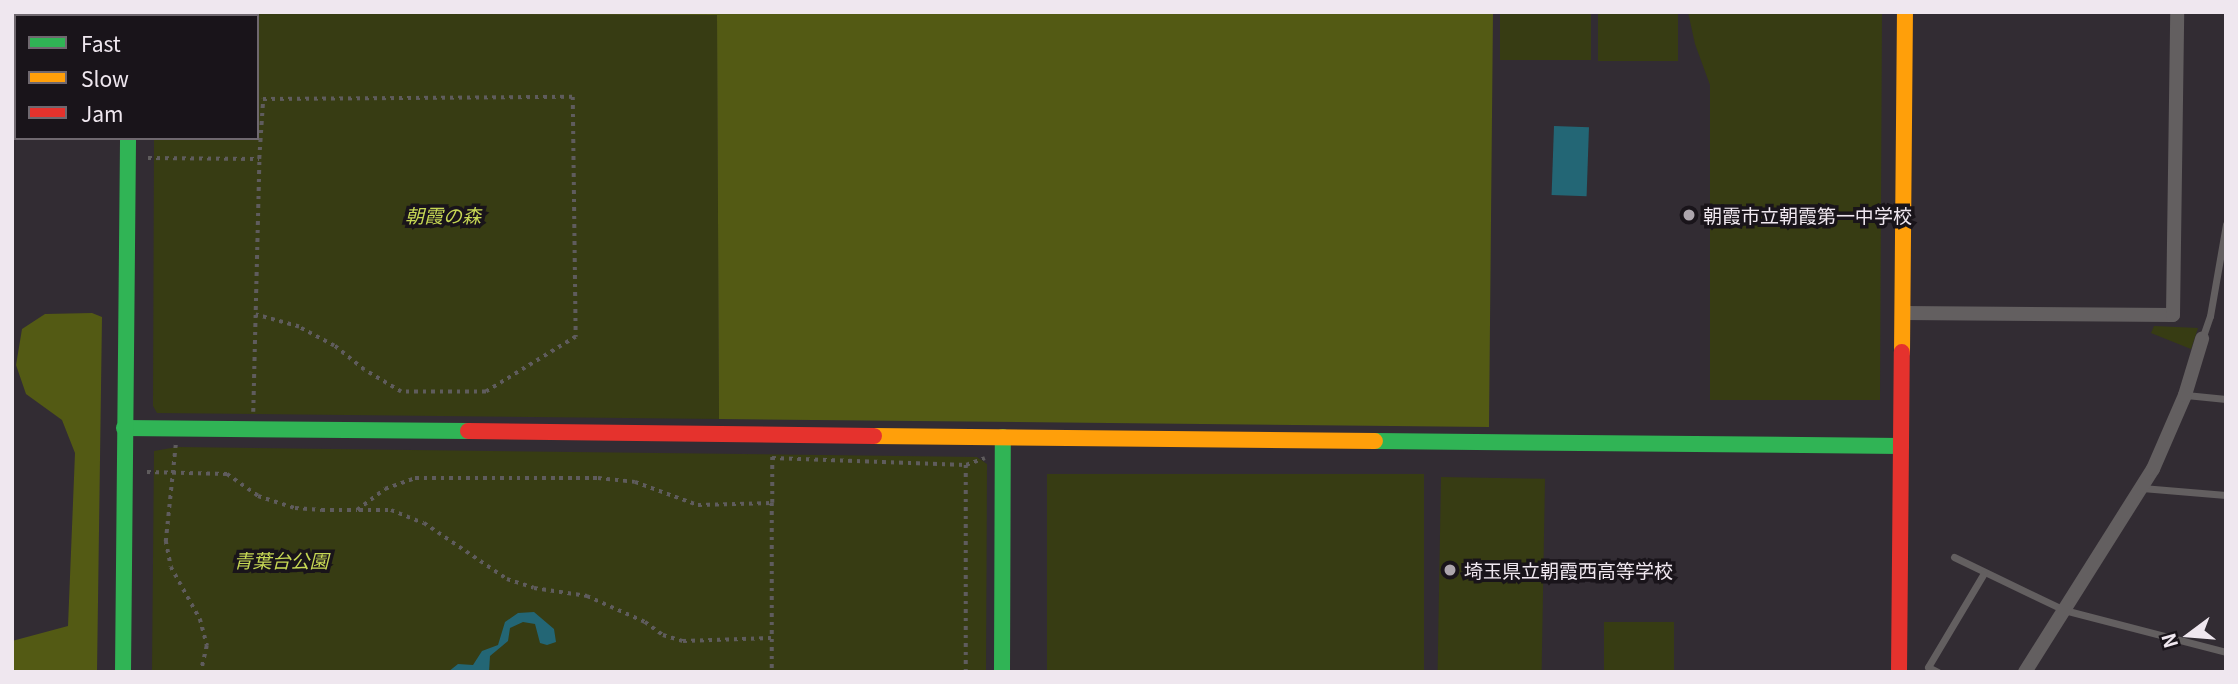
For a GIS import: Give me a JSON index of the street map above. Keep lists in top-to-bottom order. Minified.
{"parks":["朝霞の森","青葉台公園"],"places":["朝霞市立朝霞第一中学校","埼玉県立朝霞西高等学校"],"legend":["Fast","Slow","Jam"],"north":"left"}
